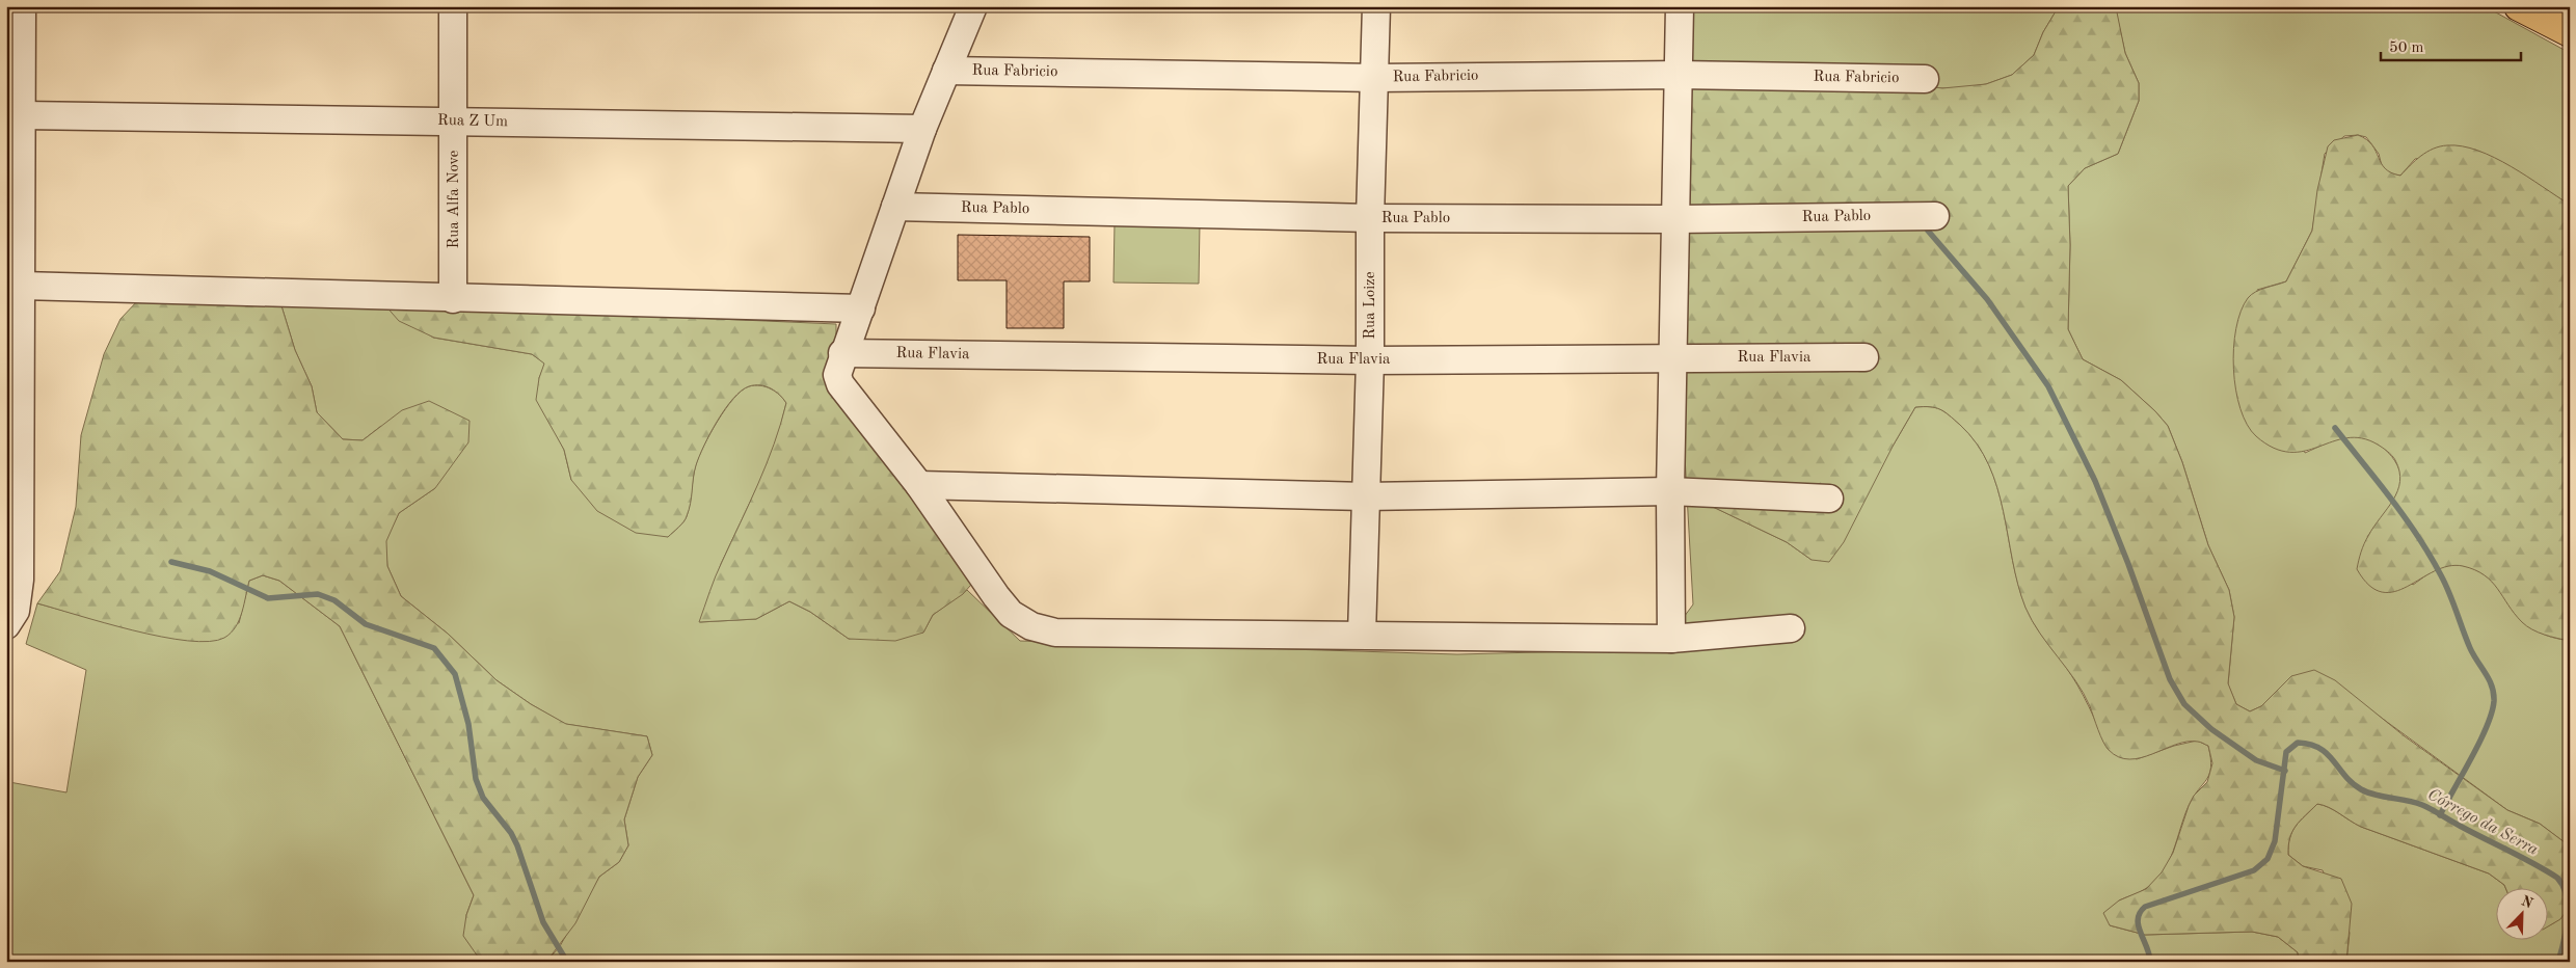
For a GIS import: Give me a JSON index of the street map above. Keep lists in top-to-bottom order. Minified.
{"streets":{"street":["Rua Fabricio","Rua Z Um","Rua Alfa Nove","Rua Pablo","Rua Loize","Rua Flavia"]},"crossings":[["Rua Fabricio","Rua Loize"],["Rua Z Um","Rua Alfa Nove"],["Rua Pablo","Rua Loize"],["Rua Loize","Rua Flavia"]],"water":["Córrego da Serra"],"scale_bar":"50 m","north":"top right"}
